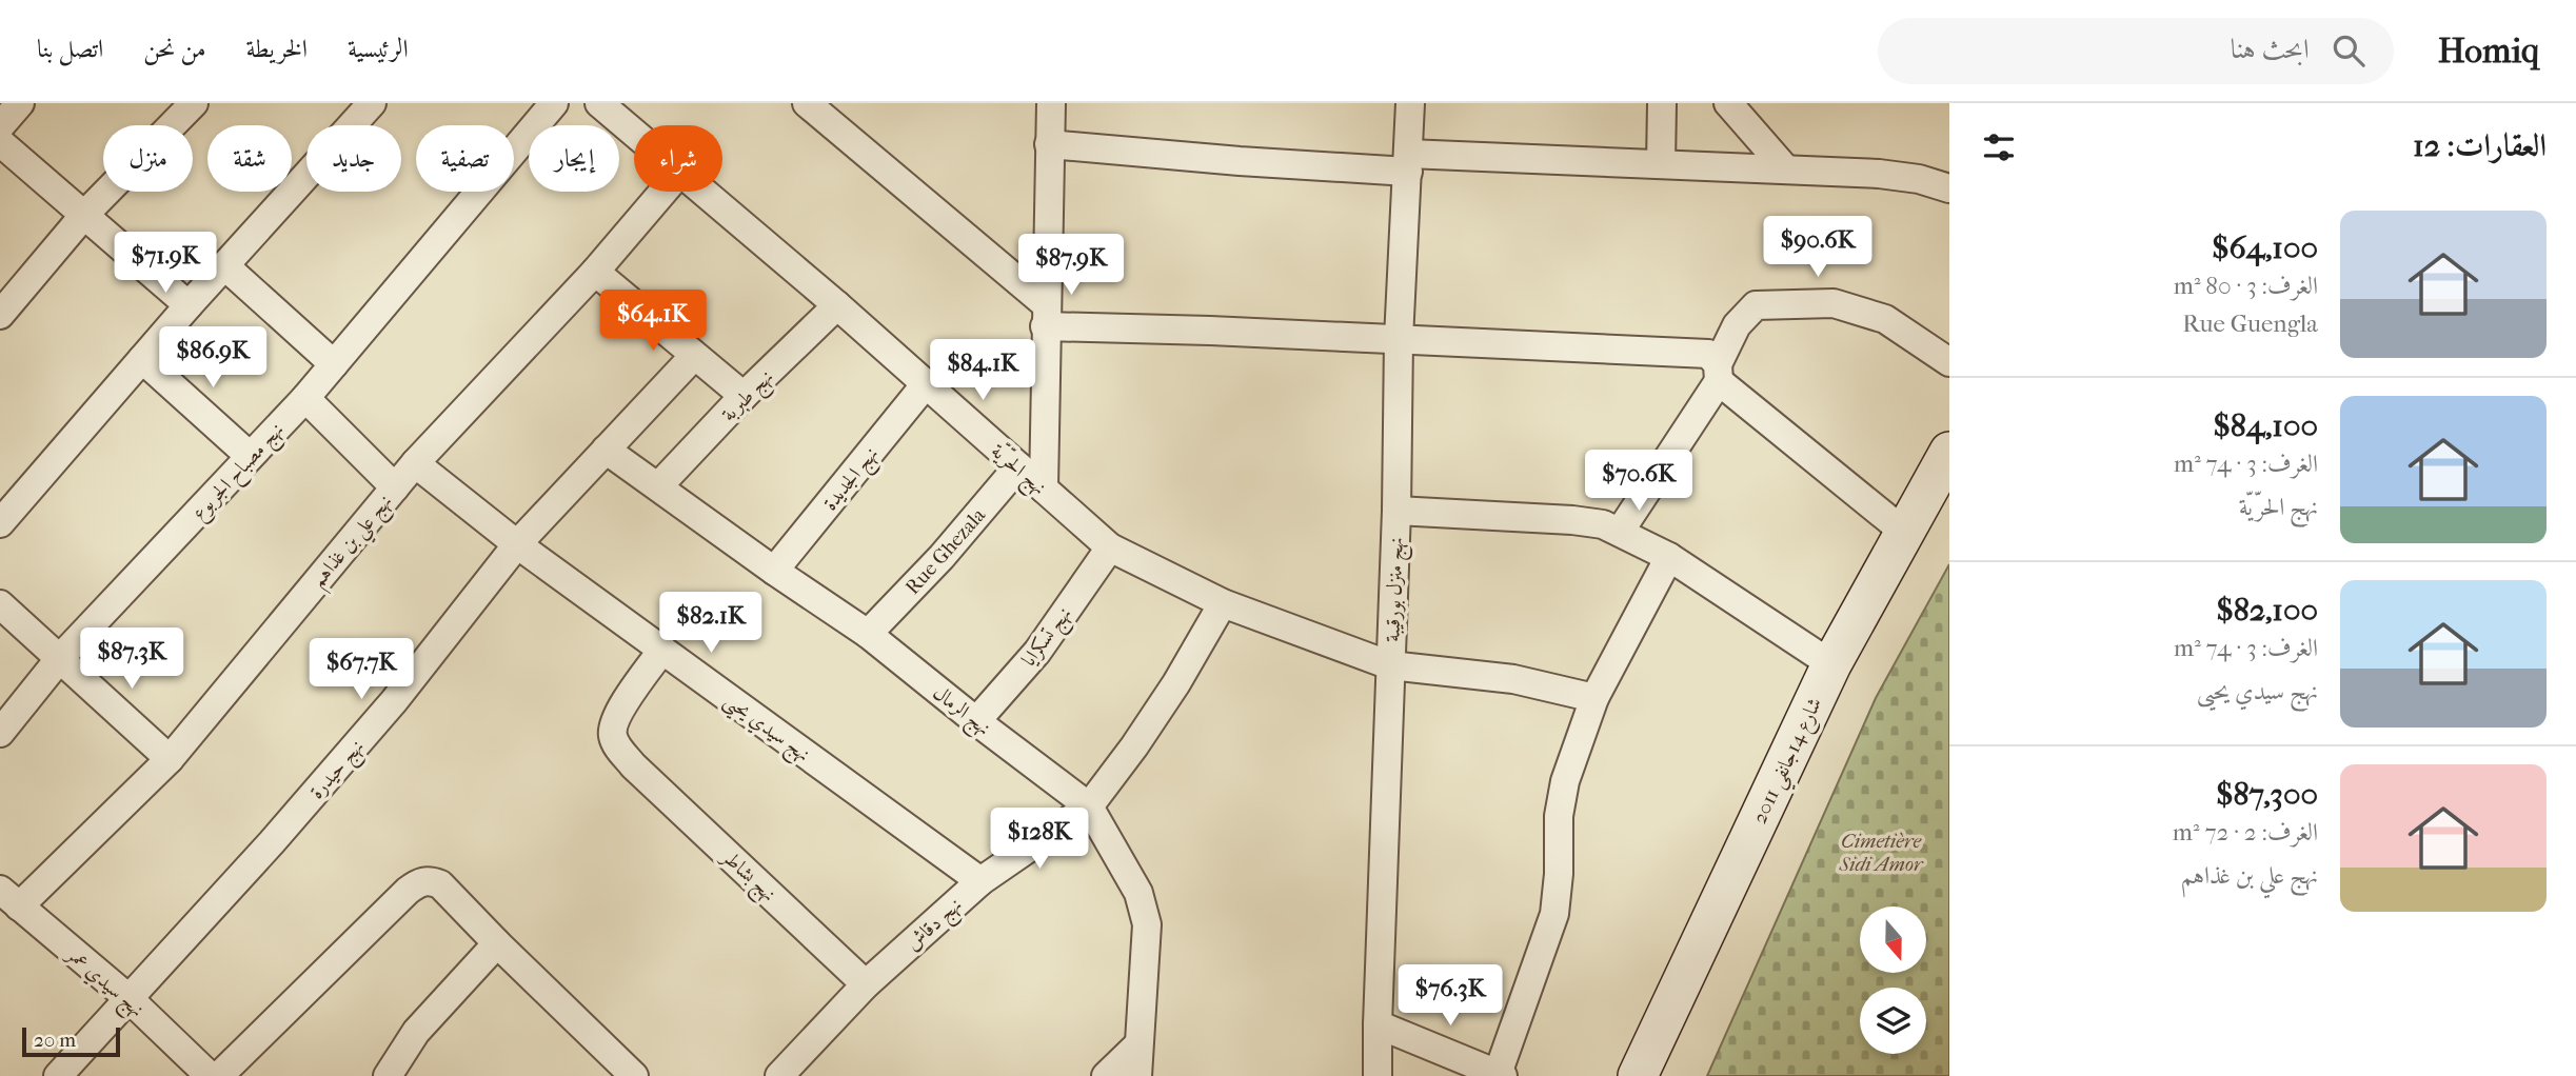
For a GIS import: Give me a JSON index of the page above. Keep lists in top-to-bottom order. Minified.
{"streets":{"street":["نهج طبربة","نهج الحرّيّة","نهج مصباح الجربوع","نهج الجديدة","نهج علي بن غذاهم","Rue Ghezala","نهج منزل بورقيبة","نهج تسكرايا","نهج الرمال","نهج سيدي يحيى","شارع 14جانفي 2011","نهج حيدرة","نهج بشاطر","نهج دقاش","نهج سيدي عمر"]},"crossings":[["نهج طبربة","نهج الحرّيّة"],["نهج طبربة","نهج الرمال"],["نهج الحرّيّة","نهج الجديدة"],["نهج الحرّيّة","Rue Ghezala"],["نهج الحرّيّة","نهج منزل بورقيبة"],["نهج الحرّيّة","نهج تسكرايا"],["نهج الحرّيّة","نهج دقاش"],["نهج الجديدة","نهج الرمال"],["نهج علي بن غذاهم","نهج سيدي يحيى"],["نهج علي بن غذاهم","نهج سيدي عمر"],["Rue Ghezala","نهج الرمال"],["نهج تسكرايا","نهج الرمال"],["نهج الرمال","نهج حيدرة"],["نهج الرمال","نهج دقاش"],["نهج سيدي يحيى","نهج حيدرة"],["نهج سيدي يحيى","نهج بشاطر"],["نهج سيدي يحيى","نهج دقاش"],["نهج حيدرة","نهج سيدي عمر"],["نهج بشاطر","نهج دقاش"]],"parks":["Cimetière Sidi Amor"],"scale_bar":"20 m","north":"bottom","page":{"header":"Homiq","search":"ابحث هنا","nav":["الرئيسية","الخريطة","من نحن","اتصل بنا"],"heading":"العقارات: 12","chip":["شراء","إيجار","تصفية","جديد","شقة","منزل"],"list":[{"name":"$64,100","note":"الغرف: 3 · 80 m² · Rue Guengla"},{"name":"$84,100","note":"الغرف: 3 · 74 m² · نهج الحرّيّة"},{"name":"$82,100","note":"الغرف: 3 · 74 m² · نهج سيدي يحيى"},{"name":"$87,300","note":"الغرف: 2 · 72 m² · نهج علي بن غذاهم"}],"price":["$90.6K","$71.9K","$87.9K","$64.1K","$86.9K","$84.1K","$70.6K","$82.1K","$87.3K","$67.7K","$128K","$76.3K"],"scale":"20 m"}}
